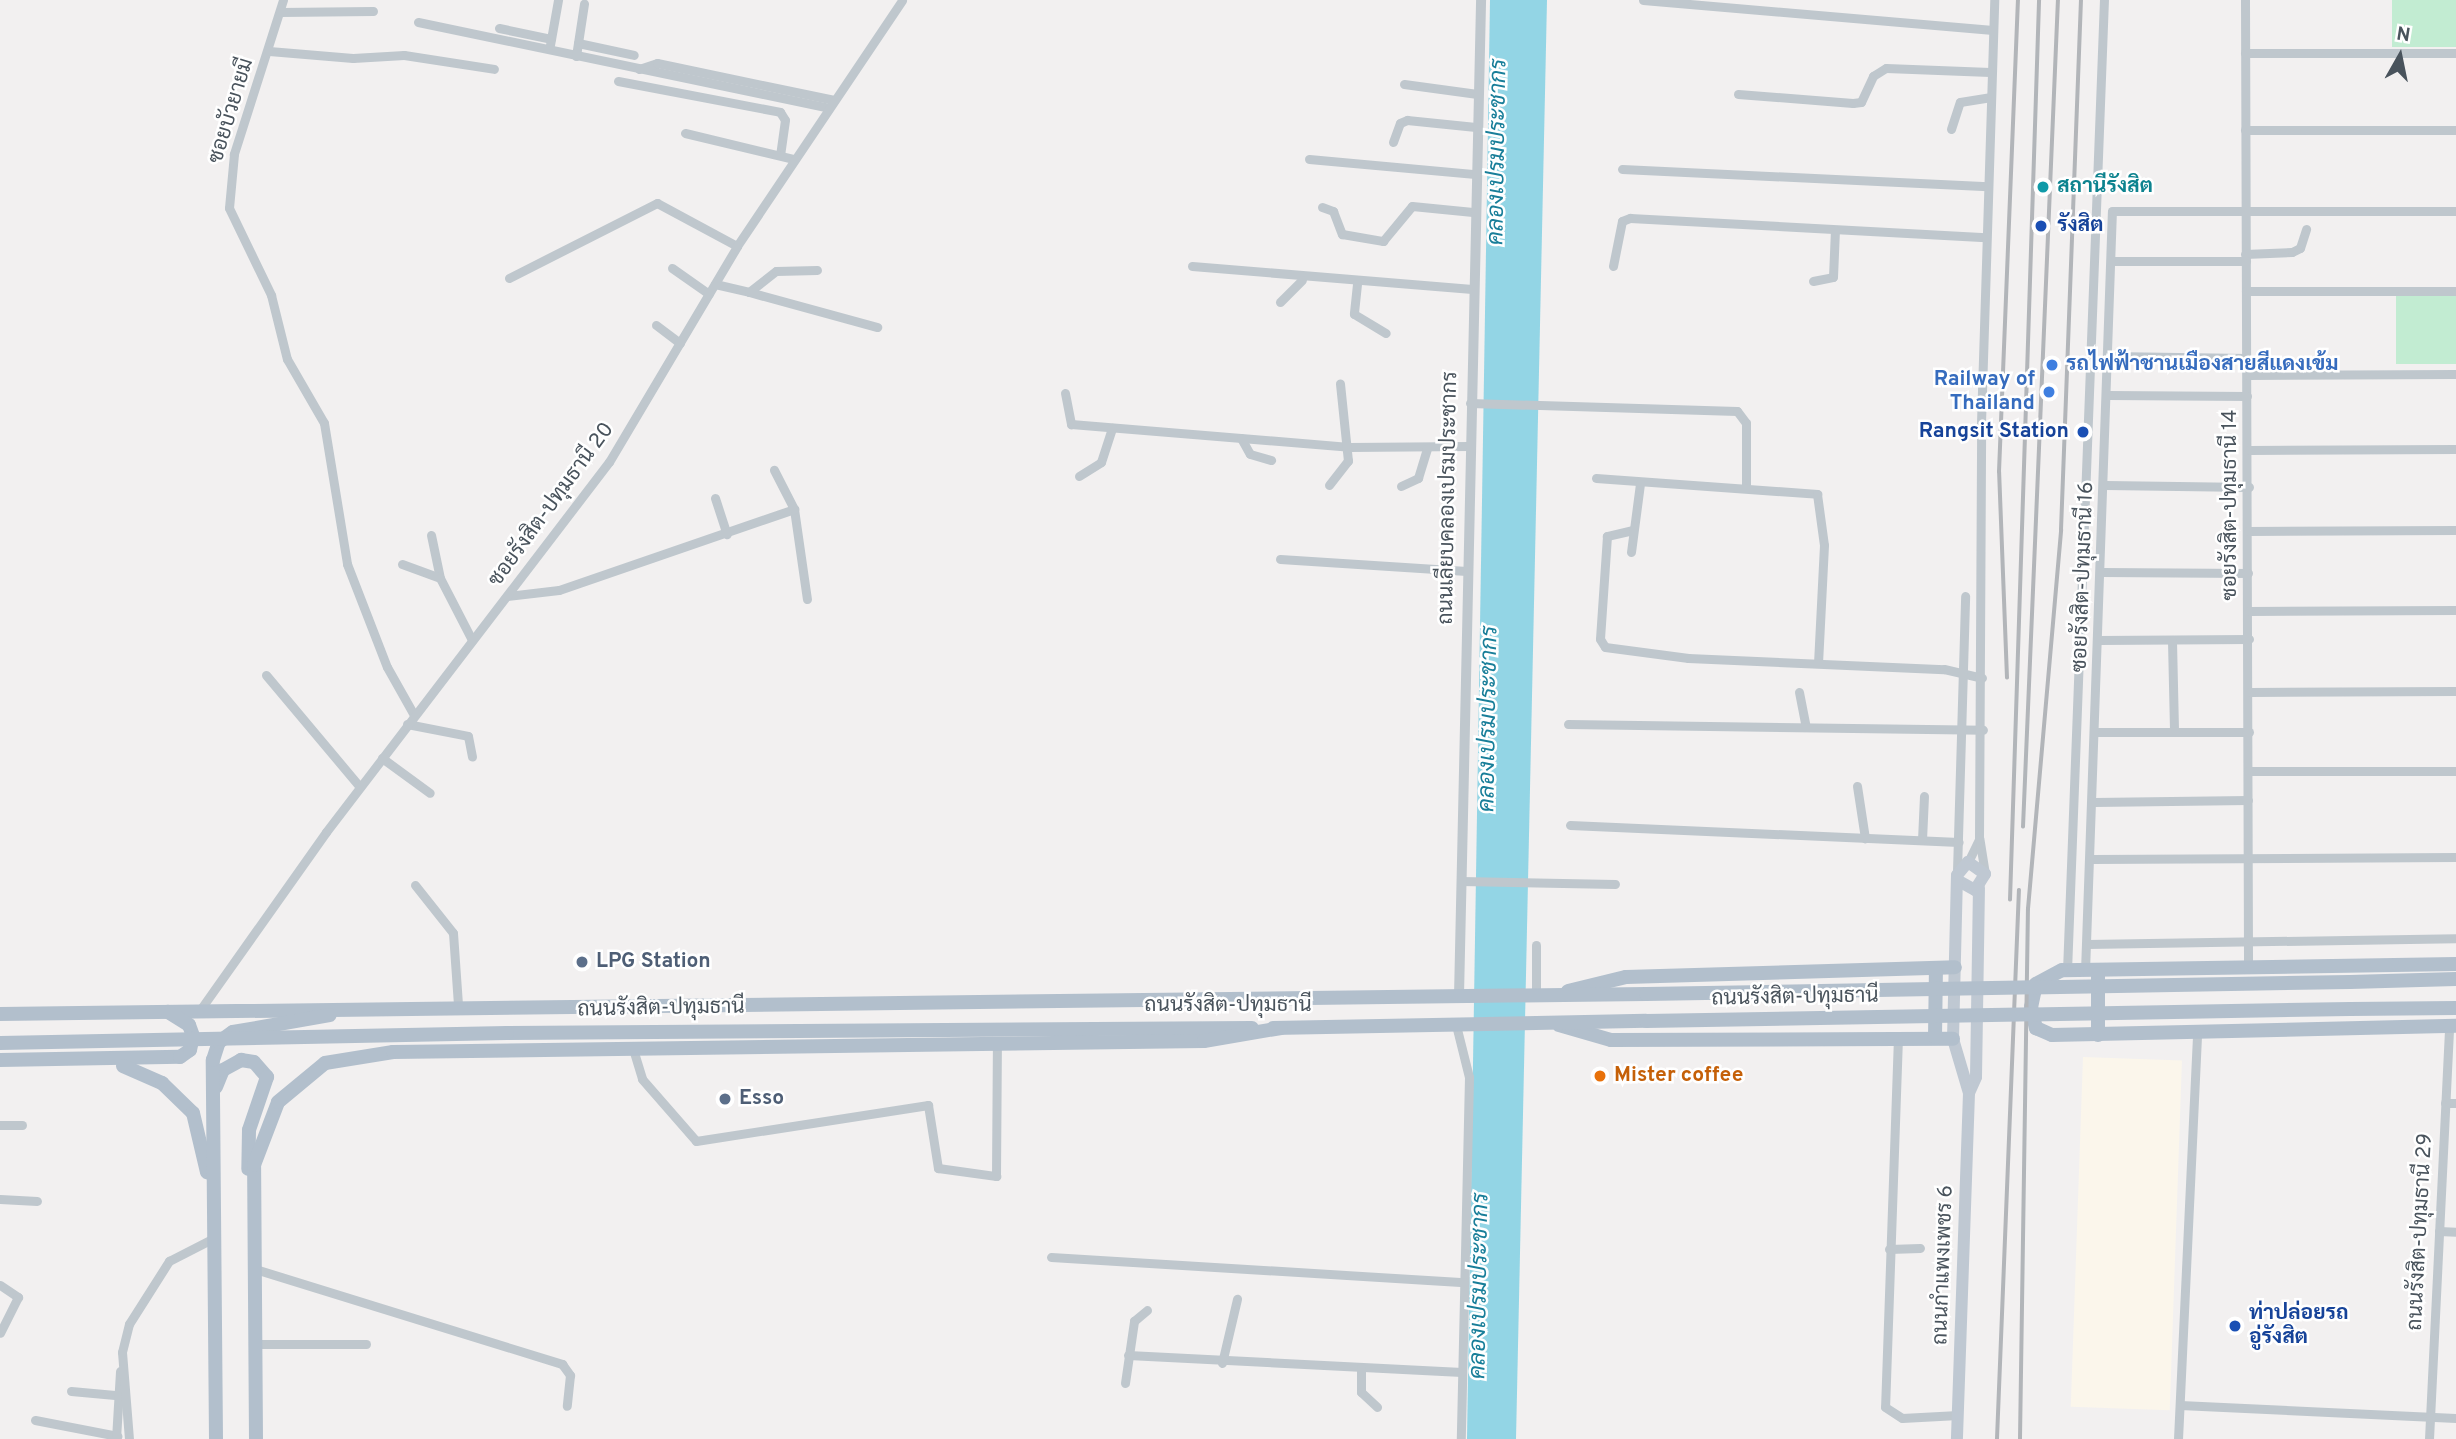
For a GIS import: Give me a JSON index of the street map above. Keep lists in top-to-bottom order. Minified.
{"streets":{"main road":["ถนนรังสิต-ปทุมธานี","ถนนกำแพงเพชร 6"],"street":["ซอยบัวยายมี","ถนนเลียบคลองเปรมประชากร","ซอยรังสิต-ปทุมธานี 20","ซอยรังสิต-ปทุมธานี 14","ซอยรังสิต-ปทุมธานี 16","ถนนรังสิต-ปทุมธานี 29"]},"crossings":[["ซอยบัวยายมี","ซอยรังสิต-ปทุมธานี 20"],["ถนนเลียบคลองเปรมประชากร","ถนนรังสิต-ปทุมธานี"],["ซอยรังสิต-ปทุมธานี 20","ถนนรังสิต-ปทุมธานี"],["ซอยรังสิต-ปทุมธานี 14","ซอยรังสิต-ปทุมธานี 16"]],"water":["คลองเปรมประชากร"],"places":["สถานีรังสิต","รังสิต","รถไฟฟ้าชานเมืองสายสีแดงเข้ม","Railway of Thailand","Rangsit Station","LPG Station","Mister coffee","Esso","ท่าปล่อยรถ อู่รังสิต"],"north":"top"}
